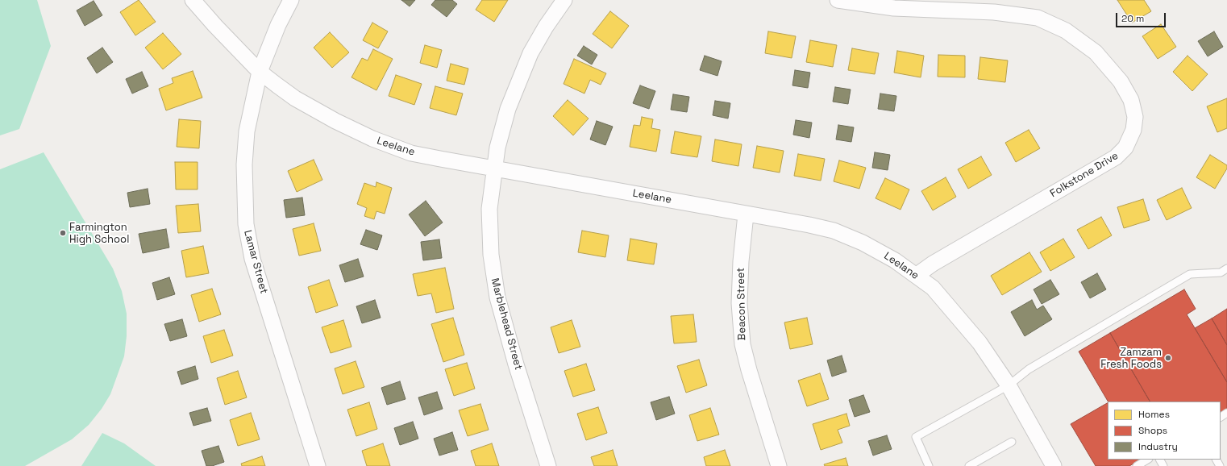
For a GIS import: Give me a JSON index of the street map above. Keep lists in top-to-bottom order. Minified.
{"streets":{"street":["Leelane","Folkstone Drive","Lamar Street","Beacon Street","Marblehead Street"]},"crossings":[["Leelane","Folkstone Drive"],["Leelane","Lamar Street"],["Leelane","Beacon Street"],["Leelane","Marblehead Street"]],"places":["Farmington High School","Zamzam Fresh Foods"],"legend":["Homes","Shops","Industry"],"scale_bar":"20 m"}
